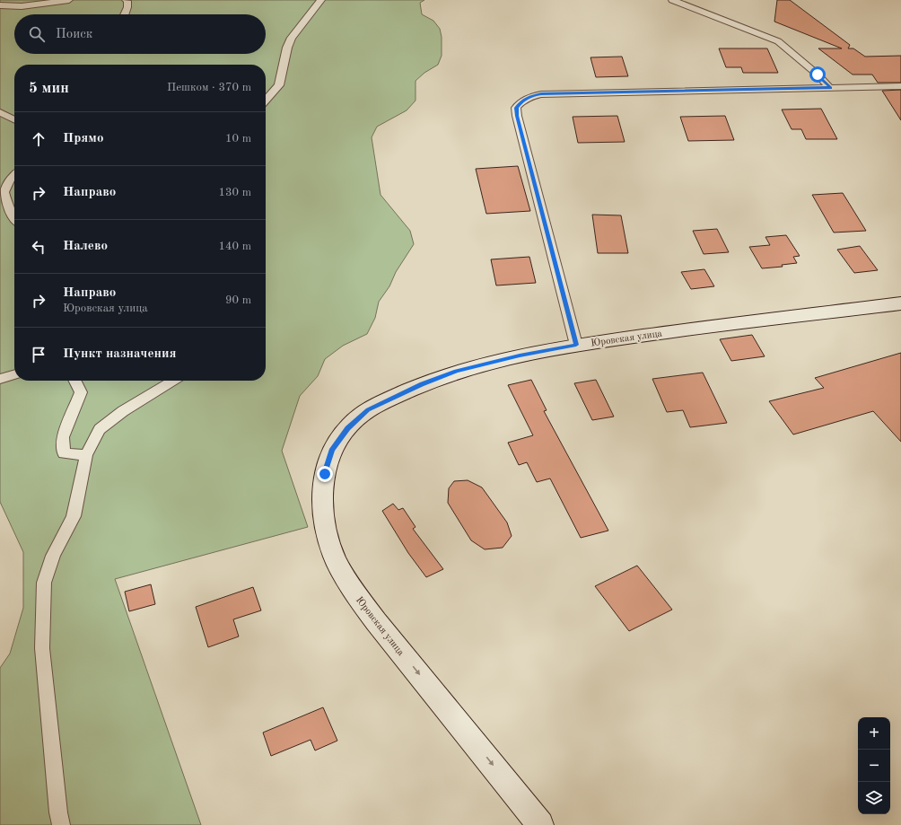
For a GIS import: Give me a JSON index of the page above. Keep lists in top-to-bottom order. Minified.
{"streets":{"street":["Юровская улица"]},"page":{"search":"Поиск","heading":["5 мин","Пешком · 370 m"],"list":[["Прямо","10 m"],["Направо","130 m"],["Налево","140 m"],["Направо","Юровская улица","90 m"],"Пункт назначения"],"map_buttons":["+","−"]}}
